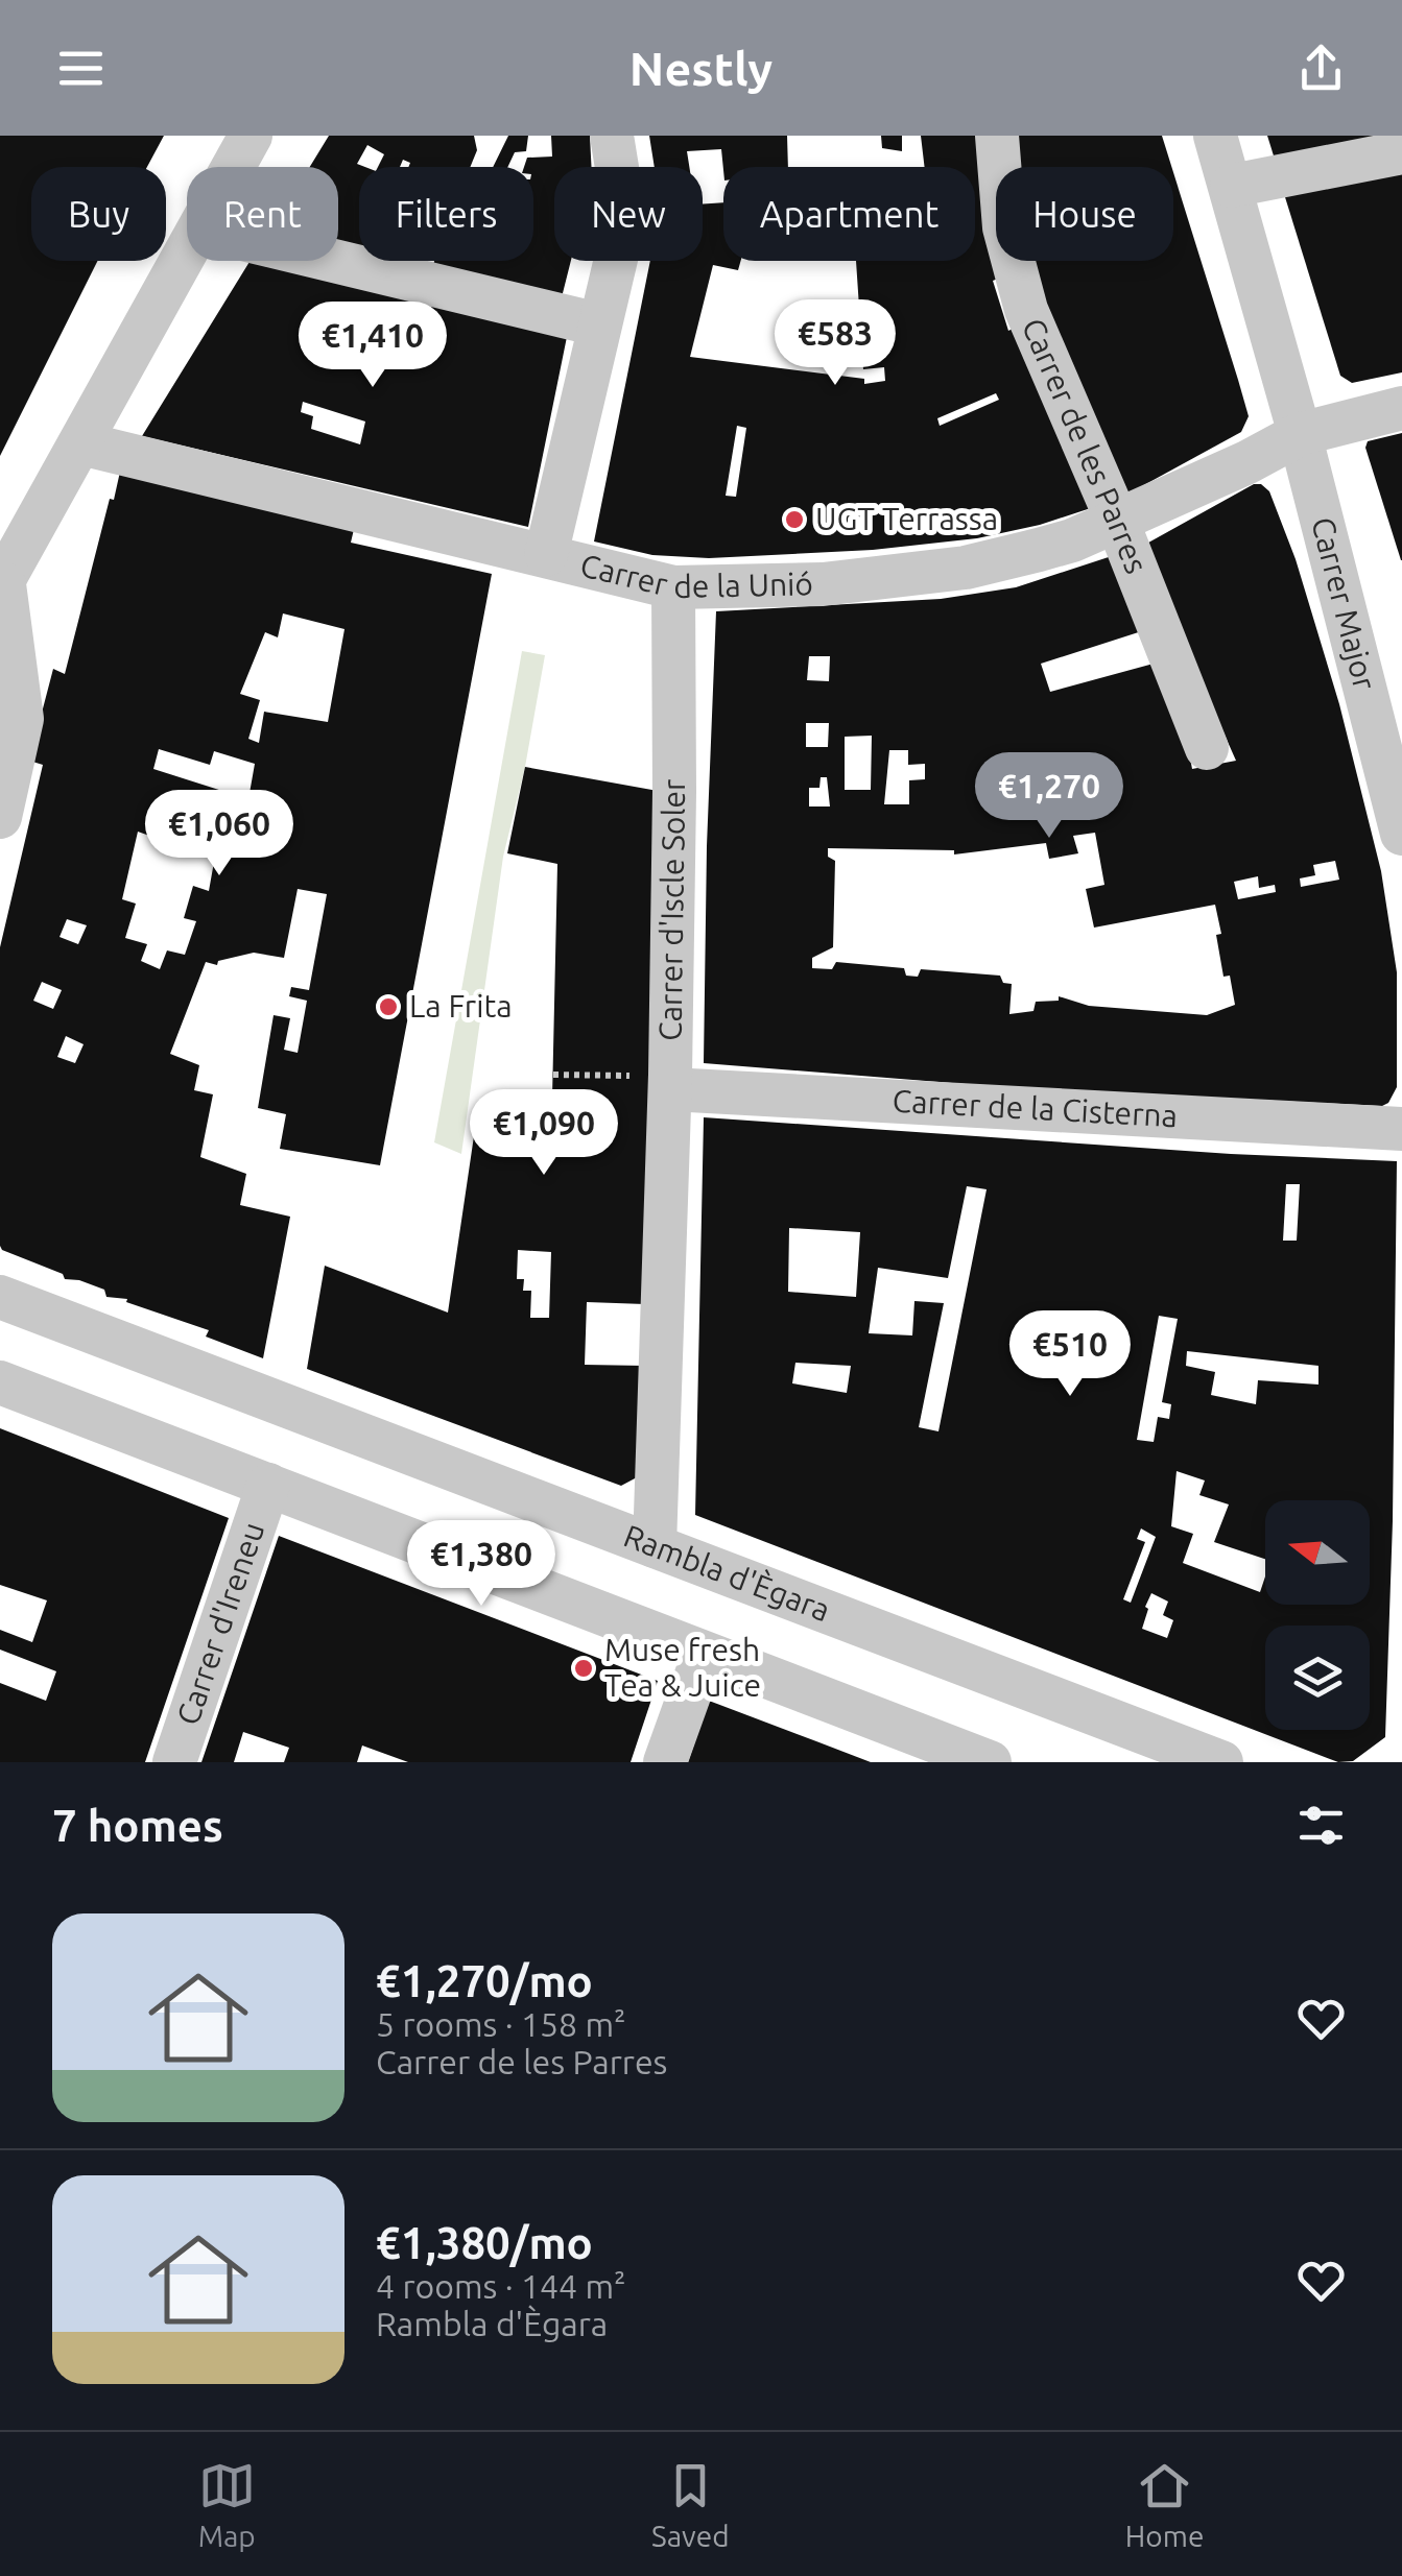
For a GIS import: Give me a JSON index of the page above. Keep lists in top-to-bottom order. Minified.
{"streets":{"street":["Carrer de les Parres","Carrer de la Unió","Carrer Major","Carrer d'Iscle Soler","Carrer de la Cisterna","Rambla d'Ègara","Carrer d'Ireneu"]},"crossings":[["Carrer de les Parres","Carrer de la Unió"],["Carrer de la Unió","Carrer Major"],["Carrer de la Unió","Carrer d'Iscle Soler"],["Carrer d'Iscle Soler","Carrer de la Cisterna"],["Carrer d'Iscle Soler","Rambla d'Ègara"]],"places":["UGT Terrassa","La Frita","Muse fresh Tea & Juice"],"north":"left","page":{"header":"Nestly","chip":["Buy","Rent","Filters","New","Apartment","House"],"price":["€583","€1,410","€1,270","€1,060","€1,090","€510","€1,380"],"heading":"7 homes","list":[{"name":"€1,270/mo","note":"5 rooms · 158 m² · Carrer de les Parres"},{"name":"€1,380/mo","note":"4 rooms · 144 m² · Rambla d'Ègara"}],"tabs":["Map","Saved","Home"]}}
